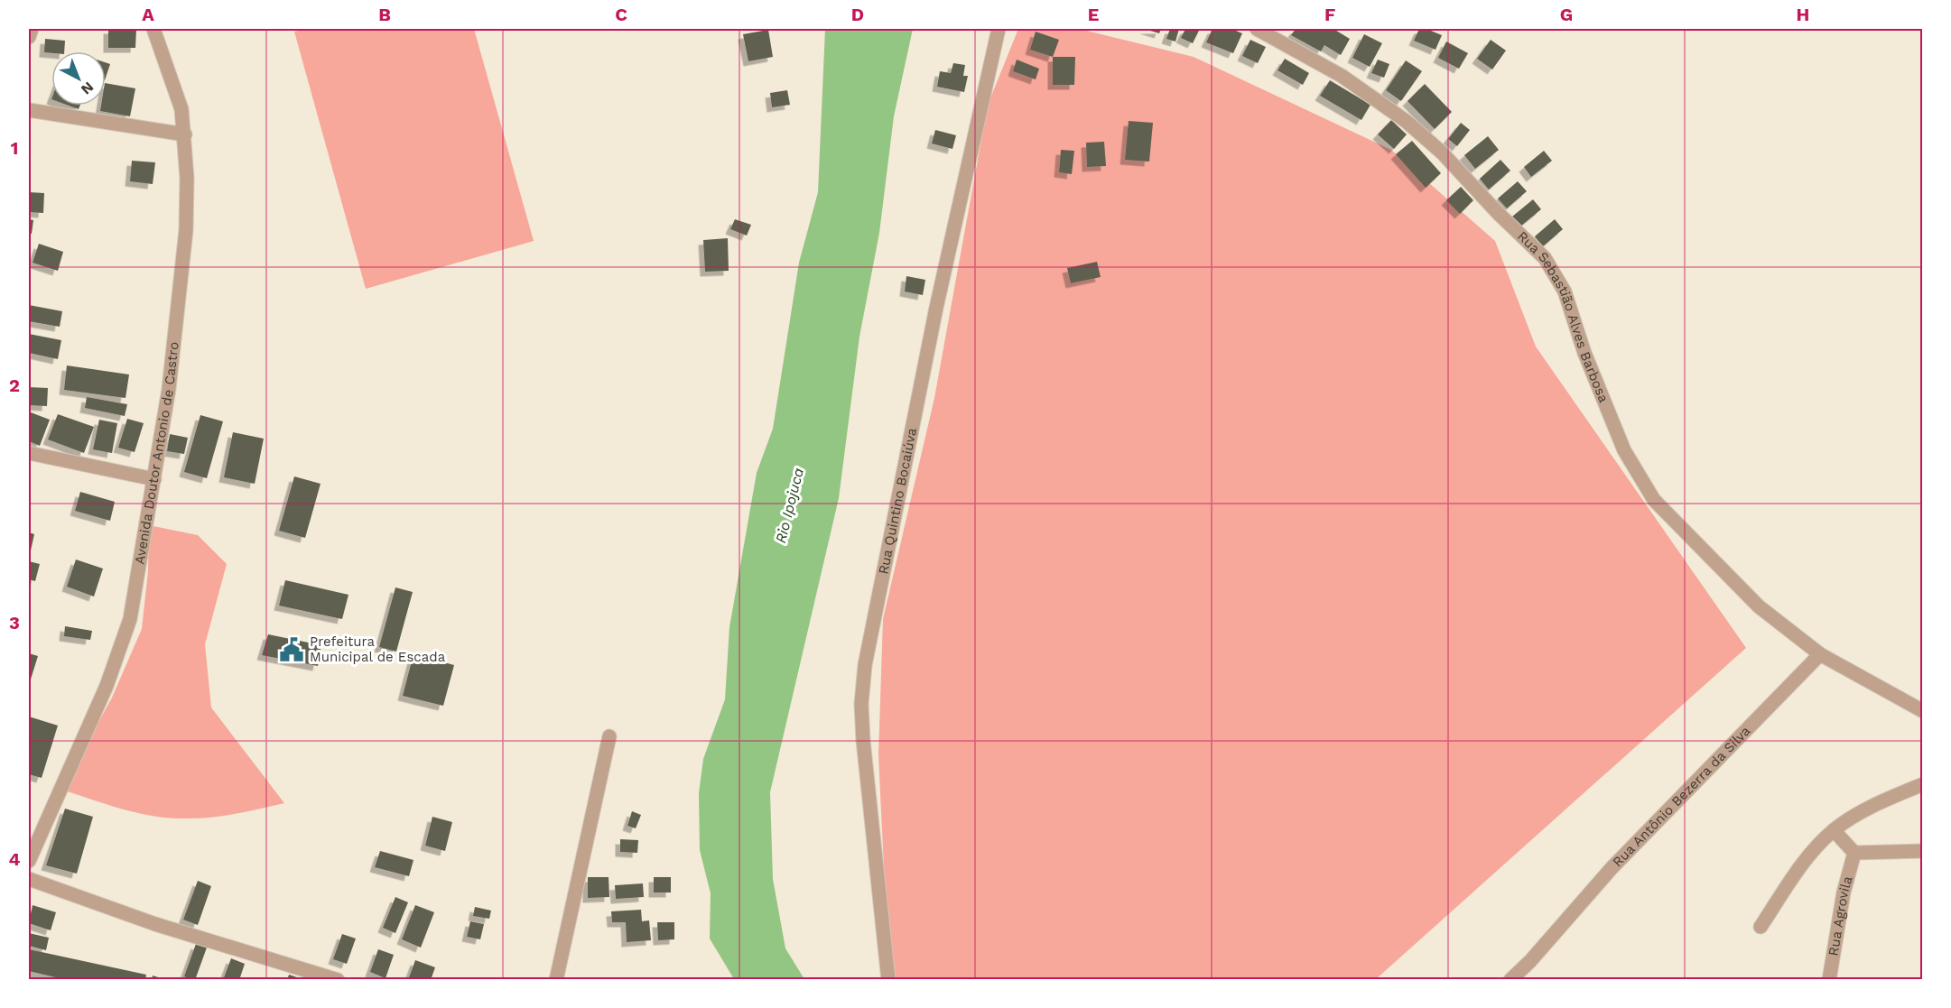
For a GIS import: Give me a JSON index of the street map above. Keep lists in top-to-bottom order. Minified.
{"streets":{"street":["Rua Sebastião Alves Barbosa","Avenida Doutor Antonio de Castro","Rua Quintino Bocaiúva","Rua Antônio Bezerra da Silva","Rua Agrovila"]},"crossings":[["Rua Sebastião Alves Barbosa","Rua Antônio Bezerra da Silva"]],"water":["Rio Ipojuca"],"places":{"public building":["Prefeitura Municipal de Escada"]},"north":"bottom right","grid":{"columns":["A","B","C","D","E","F","G","H"],"rows":["1","2","3","4"]}}
